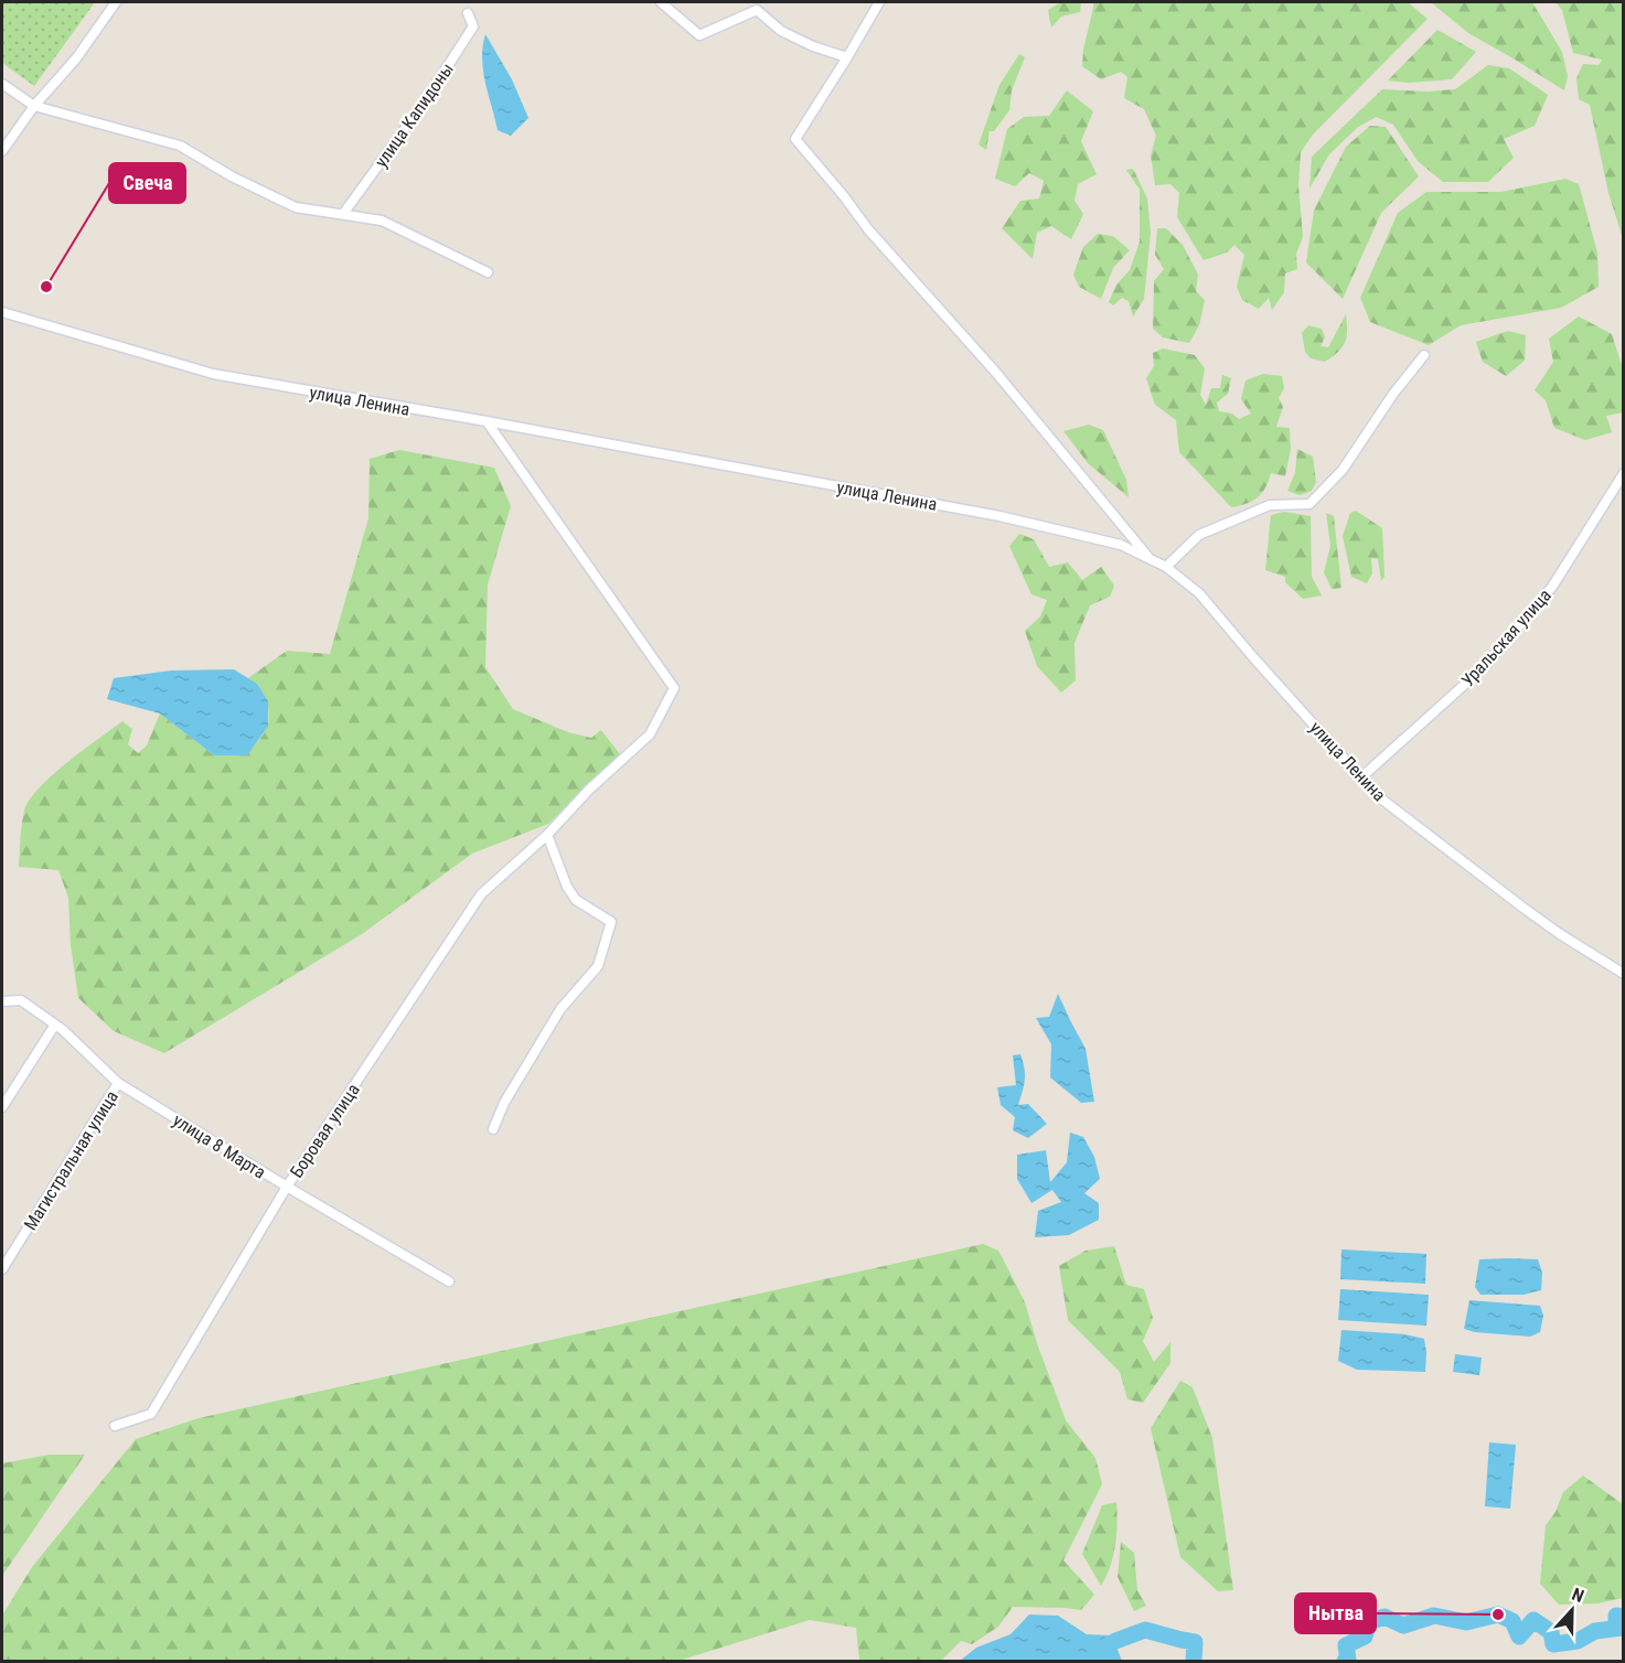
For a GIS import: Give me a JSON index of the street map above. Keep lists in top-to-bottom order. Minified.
{"streets":{"street":["улица Капидоны","улица Ленина","Уральская улица","Боровая улица","улица 8 Марта","Магистральная улица"]},"crossings":[["улица Ленина","Уральская улица"],["улица Ленина","Боровая улица"],["Боровая улица","улица 8 Марта"],["улица 8 Марта","Магистральная улица"]],"places":["Свеча","Нытва"],"north":"top"}
